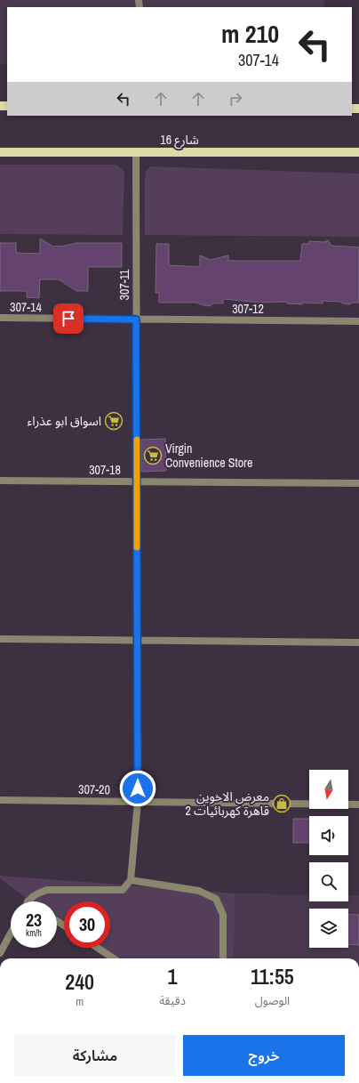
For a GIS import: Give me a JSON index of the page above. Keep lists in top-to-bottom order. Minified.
{"streets":{"main road":["شارع 16"],"street":["307-11","307-14","307-12","307-18","307-20"]},"crossings":[["شارع 16","307-11"],["307-11","307-14"],["307-11","307-12"],["307-11","307-18"],["307-11","307-20"],["307-14","307-12"]],"places":{"supermarket":["اسواق ابو عذراء","Virgin Convenience Store"],"shop":["معرض الاخوين قاهرة كهربائيات 2"]},"north":"bottom","page":{"turn":["210 m","307-14"],"speed":"23 km/h","limit":"30","eta":["11:55","الوصول","1","دقيقة","240","m"],"buttons":["خروج","مشاركة"]}}
